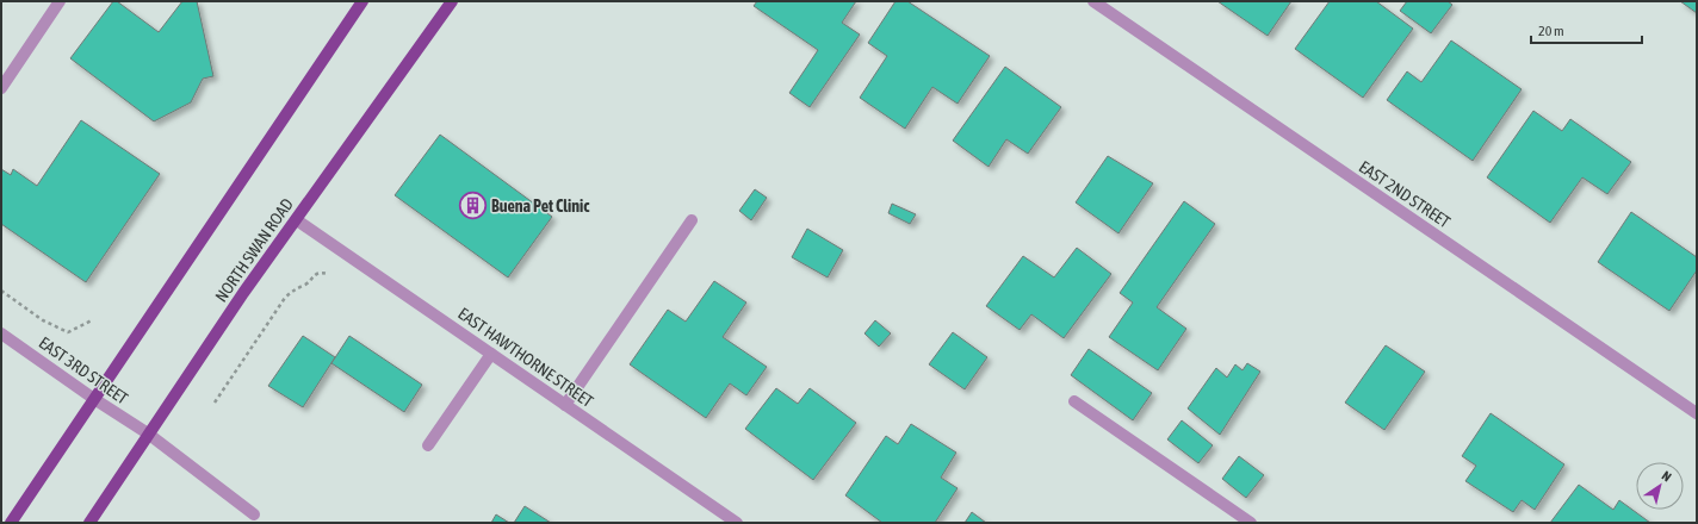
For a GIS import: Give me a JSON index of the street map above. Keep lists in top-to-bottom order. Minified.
{"streets":{"main road":["NORTH SWAN ROAD"],"street":["EAST 2ND STREET","EAST HAWTHORNE STREET","EAST 3RD STREET"]},"crossings":[["NORTH SWAN ROAD","EAST HAWTHORNE STREET"],["NORTH SWAN ROAD","EAST 3RD STREET"]],"places":{"building":["Buena Pet Clinic"]},"scale_bar":"20 m","north":"top right"}
